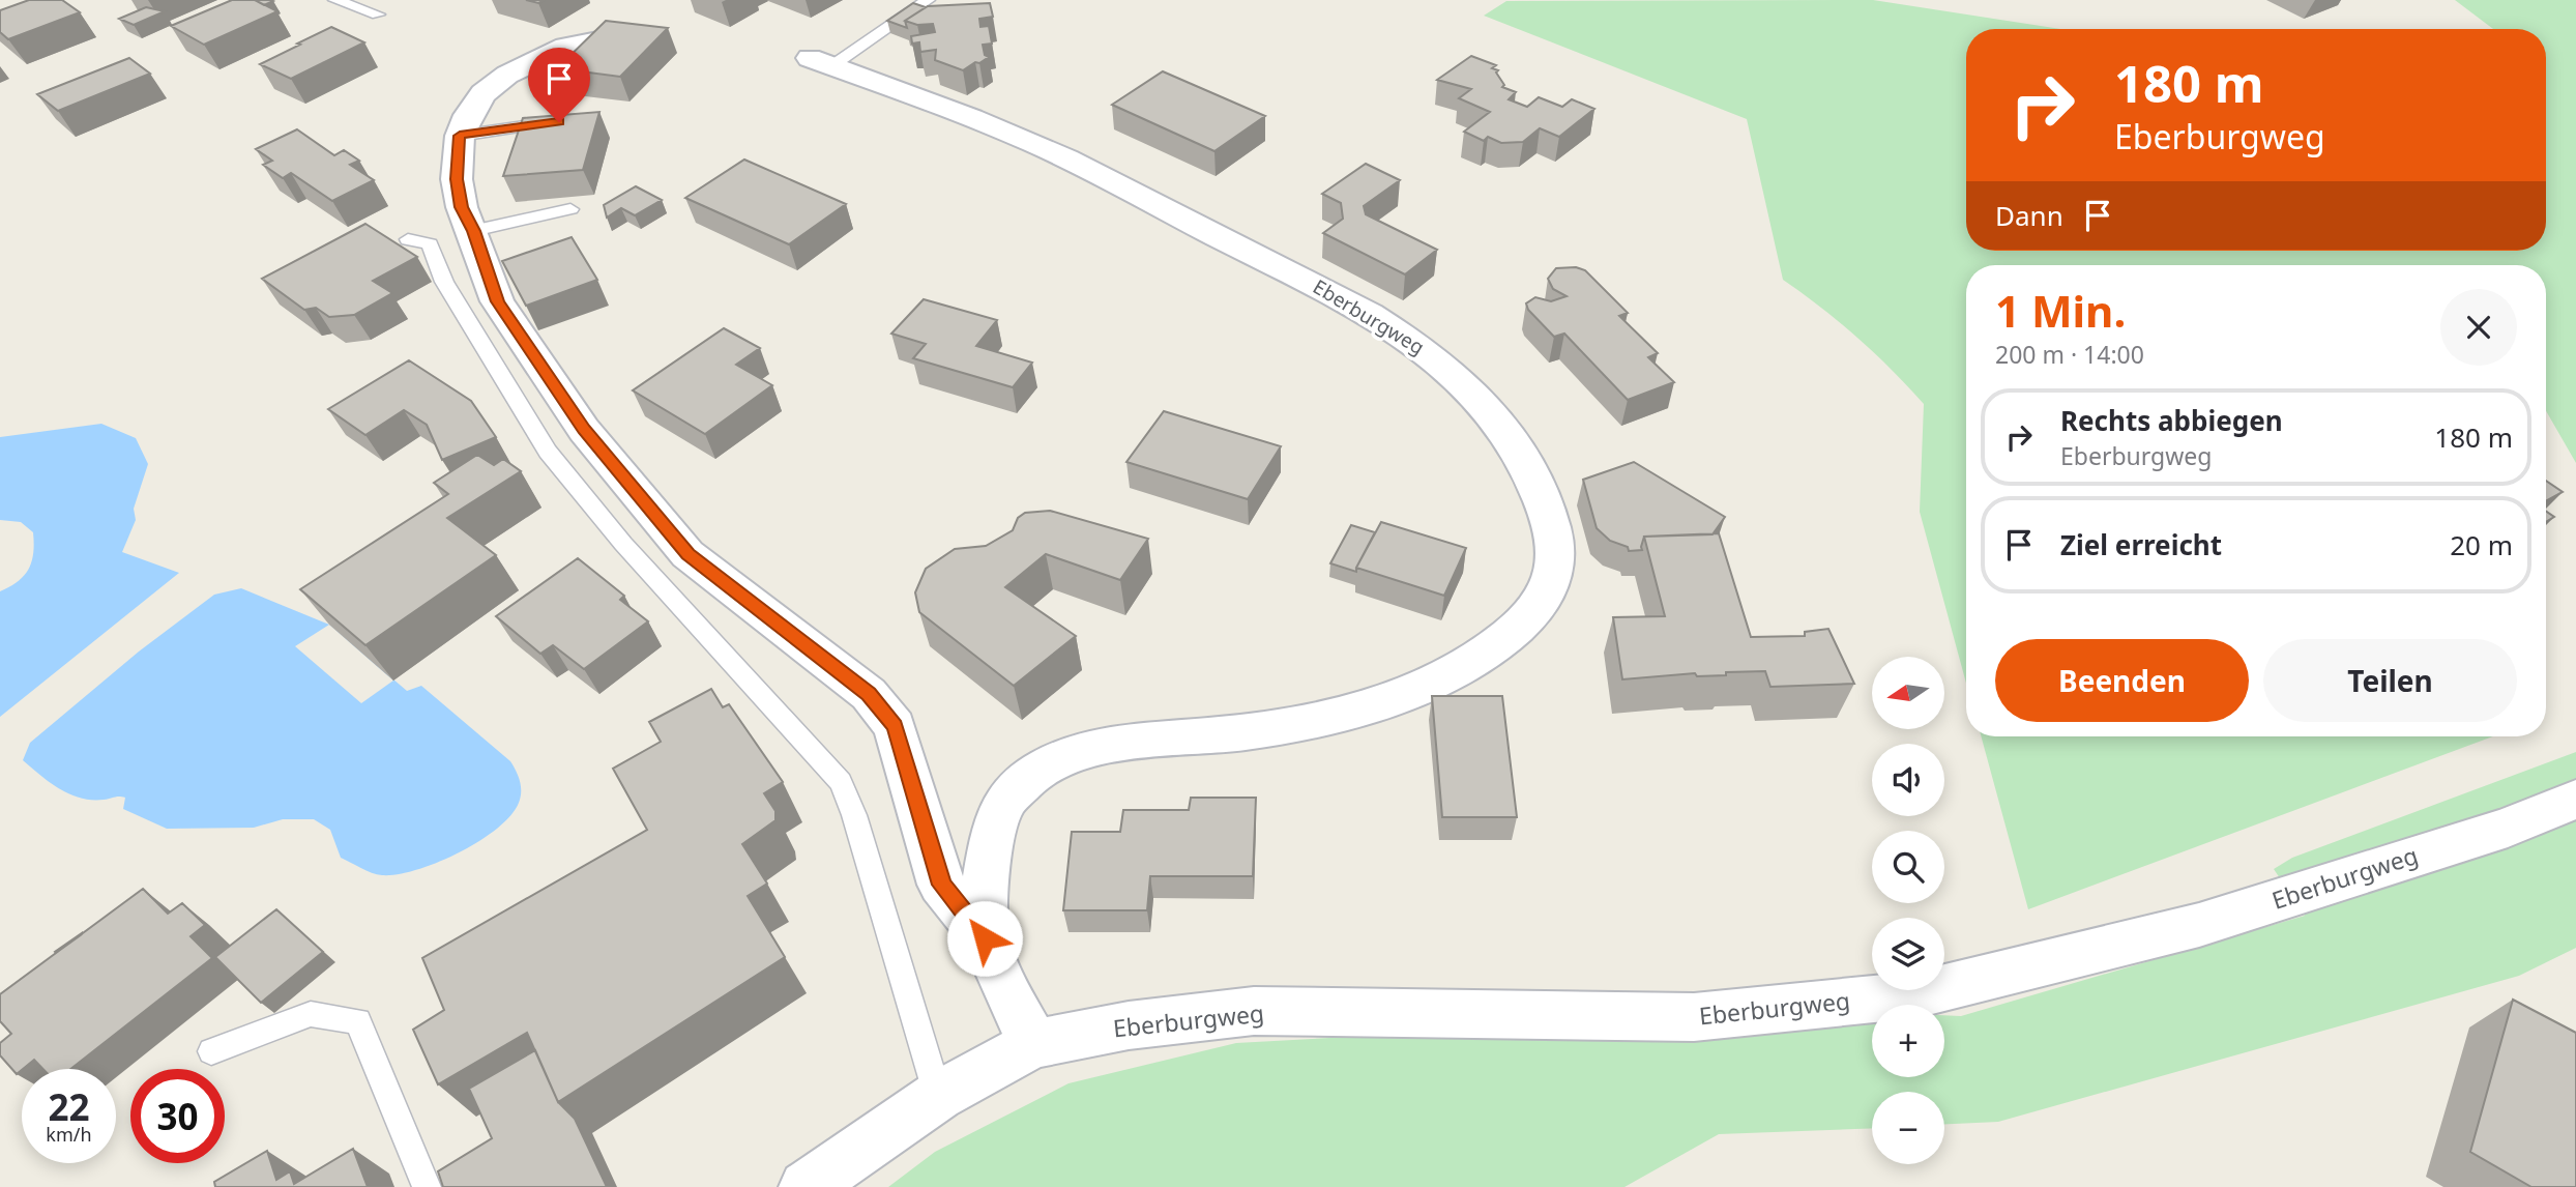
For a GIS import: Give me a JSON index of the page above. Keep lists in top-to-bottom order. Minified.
{"streets":{"street":["Eberburgweg"]},"north":"left","page":{"turn":["180 m","Eberburgweg"],"then":"Dann","heading":["1 Min.","200 m · 14:00"],"list":[{"name":"Rechts abbiegen","note":"Eberburgweg","value":"180 m"},{"name":"Ziel erreicht","value":"20 m"}],"buttons":["Beenden","Teilen"],"map_buttons":["+","−"],"speed":"22 km/h","limit":"30"}}
